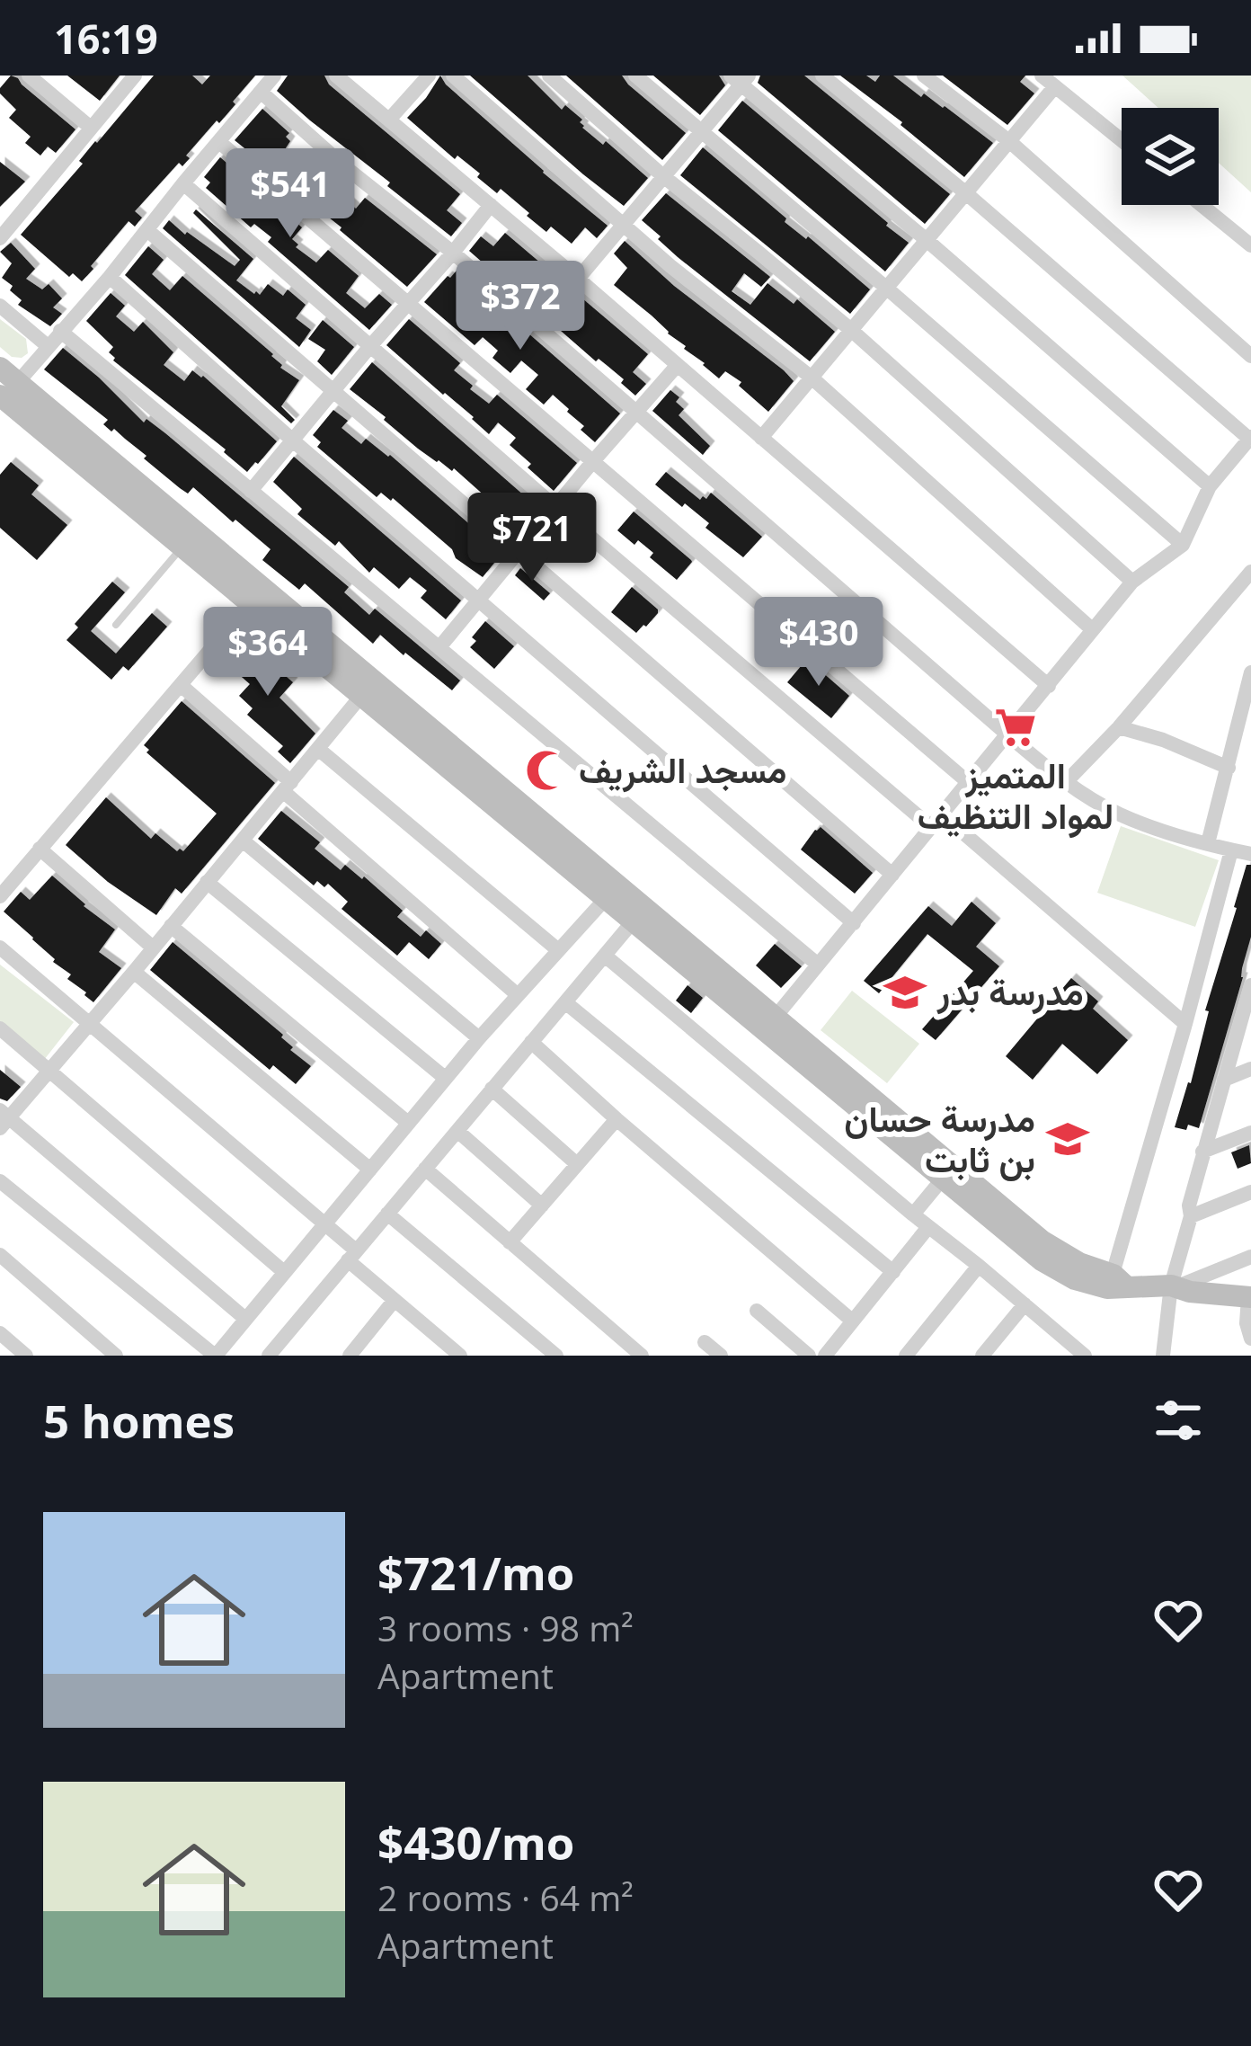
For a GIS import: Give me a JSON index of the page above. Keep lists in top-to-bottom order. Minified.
{"places":{"supermarket":["المتميز لمواد التنظيف"],"mosque":["مسجد الشريف"],"school or university":["مدرسة بدر","مدرسة حسان بن ثابت"]},"page":{"status":"16:19","price":["$541","$372","$721","$430","$364"],"heading":"5 homes","list":[{"name":"$721/mo","note":"3 rooms · 98 m² · Apartment"},{"name":"$430/mo","note":"2 rooms · 64 m² · Apartment"}]}}
